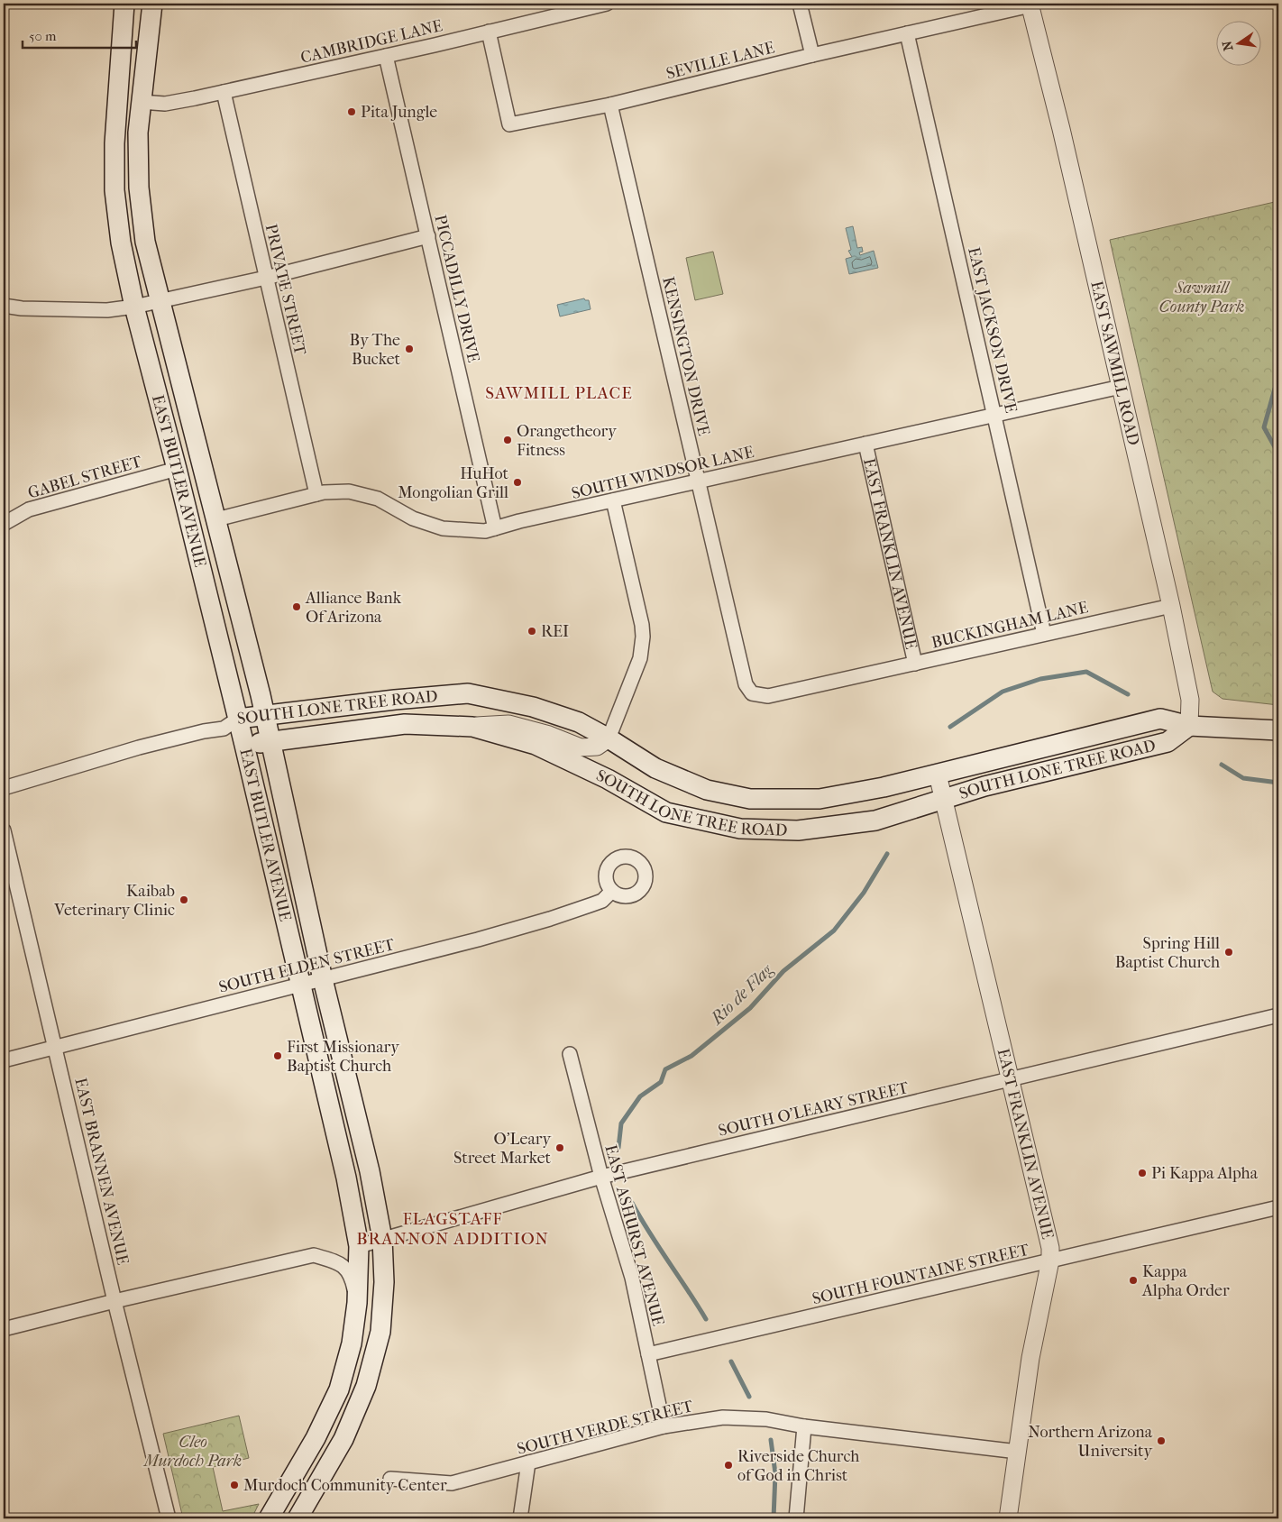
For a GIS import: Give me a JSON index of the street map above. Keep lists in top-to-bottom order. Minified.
{"streets":{"main road":["EAST BUTLER AVENUE","SOUTH LONE TREE ROAD"],"street":["CAMBRIDGE LANE","SEVILLE LANE","PICCADILLY DRIVE","PRIVATE STREET","EAST JACKSON DRIVE","KENSINGTON DRIVE","EAST SAWMILL ROAD","SOUTH WINDSOR LANE","GABEL STREET","EAST FRANKLIN AVENUE","BUCKINGHAM LANE","SOUTH ELDEN STREET","SOUTH O'LEARY STREET","EAST BRANNEN AVENUE","EAST ASHURST AVENUE","SOUTH FOUNTAINE STREET","SOUTH VERDE STREET"]},"crossings":[["CAMBRIDGE LANE","SEVILLE LANE"],["CAMBRIDGE LANE","PICCADILLY DRIVE"],["CAMBRIDGE LANE","PRIVATE STREET"],["CAMBRIDGE LANE","EAST BUTLER AVENUE"],["SEVILLE LANE","EAST JACKSON DRIVE"],["SEVILLE LANE","KENSINGTON DRIVE"],["SEVILLE LANE","EAST SAWMILL ROAD"],["PICCADILLY DRIVE","SOUTH WINDSOR LANE"],["PRIVATE STREET","SOUTH WINDSOR LANE"],["EAST JACKSON DRIVE","SOUTH WINDSOR LANE"],["EAST JACKSON DRIVE","BUCKINGHAM LANE"],["KENSINGTON DRIVE","SOUTH WINDSOR LANE"],["KENSINGTON DRIVE","BUCKINGHAM LANE"],["EAST SAWMILL ROAD","SOUTH WINDSOR LANE"],["EAST SAWMILL ROAD","BUCKINGHAM LANE"],["EAST SAWMILL ROAD","SOUTH LONE TREE ROAD"],["SOUTH WINDSOR LANE","EAST BUTLER AVENUE"],["SOUTH WINDSOR LANE","EAST FRANKLIN AVENUE"],["GABEL STREET","EAST BUTLER AVENUE"],["EAST BUTLER AVENUE","SOUTH LONE TREE ROAD"],["EAST BUTLER AVENUE","SOUTH ELDEN STREET"],["EAST BUTLER AVENUE","SOUTH O'LEARY STREET"],["EAST FRANKLIN AVENUE","BUCKINGHAM LANE"],["EAST FRANKLIN AVENUE","SOUTH LONE TREE ROAD"],["EAST FRANKLIN AVENUE","SOUTH O'LEARY STREET"],["EAST FRANKLIN AVENUE","SOUTH FOUNTAINE STREET"],["EAST FRANKLIN AVENUE","SOUTH VERDE STREET"],["SOUTH ELDEN STREET","EAST BRANNEN AVENUE"],["SOUTH O'LEARY STREET","EAST ASHURST AVENUE"],["EAST ASHURST AVENUE","SOUTH FOUNTAINE STREET"],["EAST ASHURST AVENUE","SOUTH VERDE STREET"]],"districts":["SAWMILL PLACE","FLAGSTAFF BRANNON ADDITION"],"water":["Rio de Flag"],"parks":["Sawmill County Park","Cleo Murdoch Park"],"places":["Pita Jungle","By The Bucket","Orangetheory Fitness","HuHot Mongolian Grill","Alliance Bank Of Arizona","REI","Kaibab Veterinary Clinic","Spring Hill Baptist Church","First Missionary Baptist Church","O'Leary Street Market","Pi Kappa Alpha","Kappa Alpha Order","Northern Arizona University","Riverside Church of God in Christ","Murdoch Community Center"],"scale_bar":"50 m","north":"left"}
